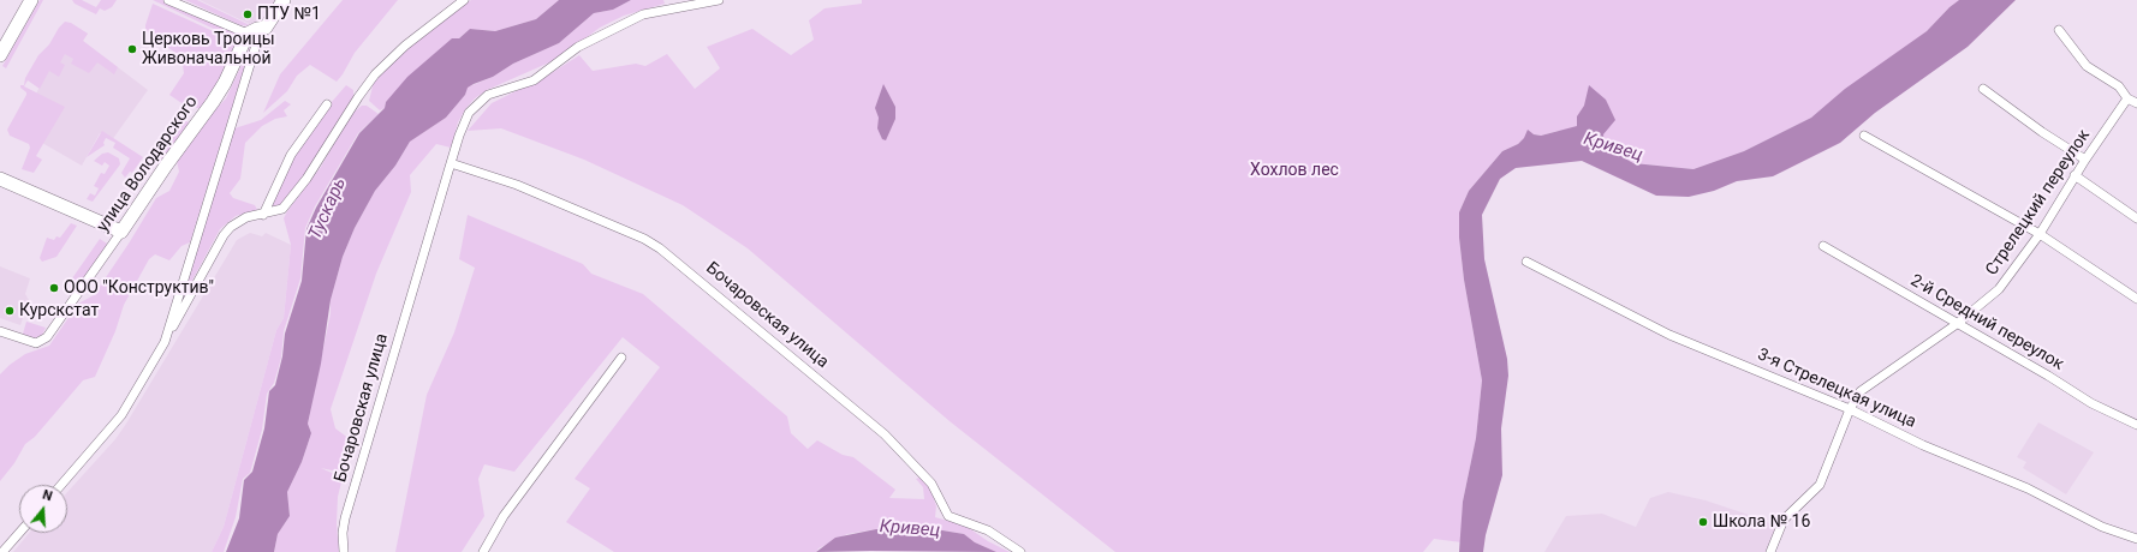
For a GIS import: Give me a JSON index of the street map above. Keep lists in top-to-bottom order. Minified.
{"streets":{"street":["улица Володарского","Стрелецкий переулок","Бочаровская улица","2-й Средний переулок","3-я Стрелецкая улица"]},"crossings":[["Стрелецкий переулок","2-й Средний переулок"],["Стрелецкий переулок","3-я Стрелецкая улица"]],"water":["Кривец","Тускарь"],"parks":["Хохлов лес"],"places":["ПТУ №1","Церковь Троицы Живоначальной","ООО \"Конструктив\"","Курскстат","Школа № 16"],"north":"top"}
